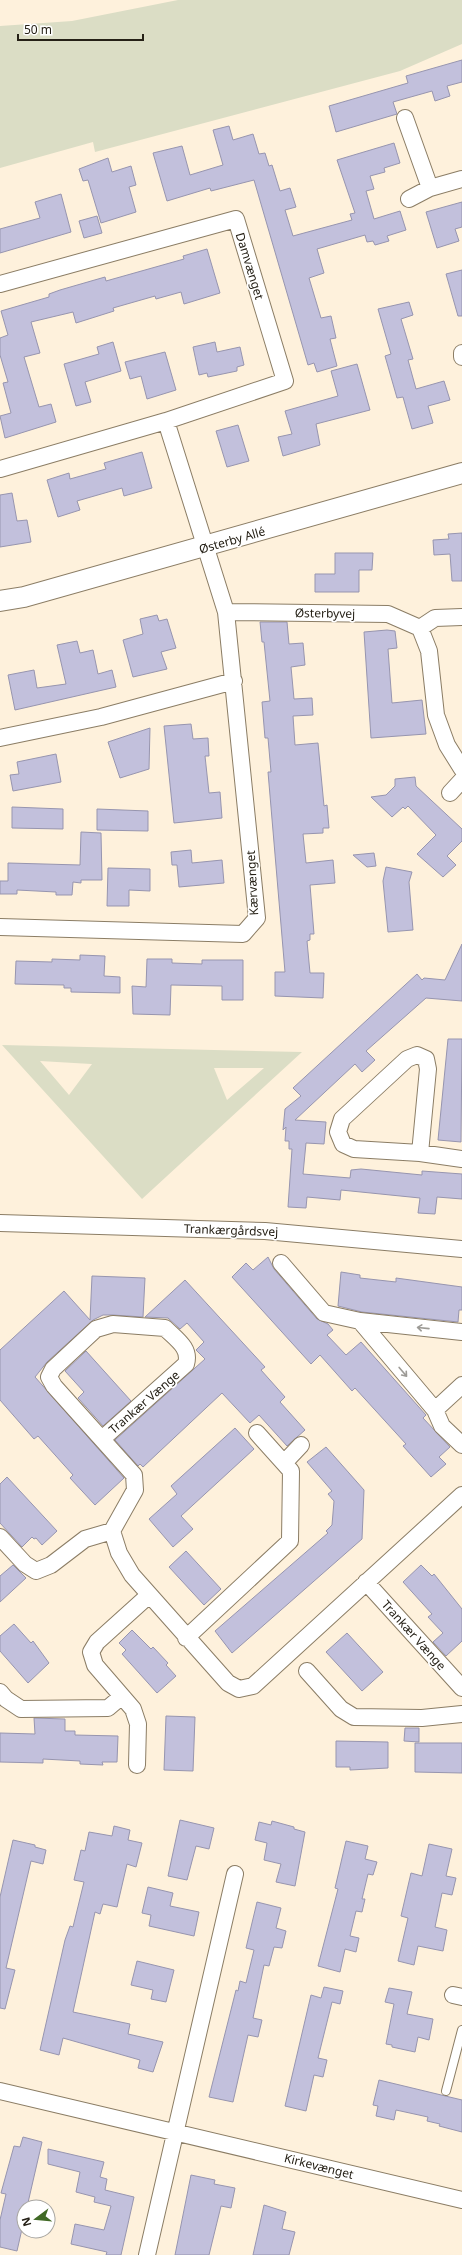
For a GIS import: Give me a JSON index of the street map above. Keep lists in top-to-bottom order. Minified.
{"streets":{"street":["Damvænget","Østerby Allé","Østerbyvej","Kærvænget","Trankærgårdsvej","Trankær Vænge","Kirkevænget"]},"crossings":[["Østerby Allé","Kærvænget"],["Østerbyvej","Kærvænget"]],"scale_bar":"50 m","north":"left"}
